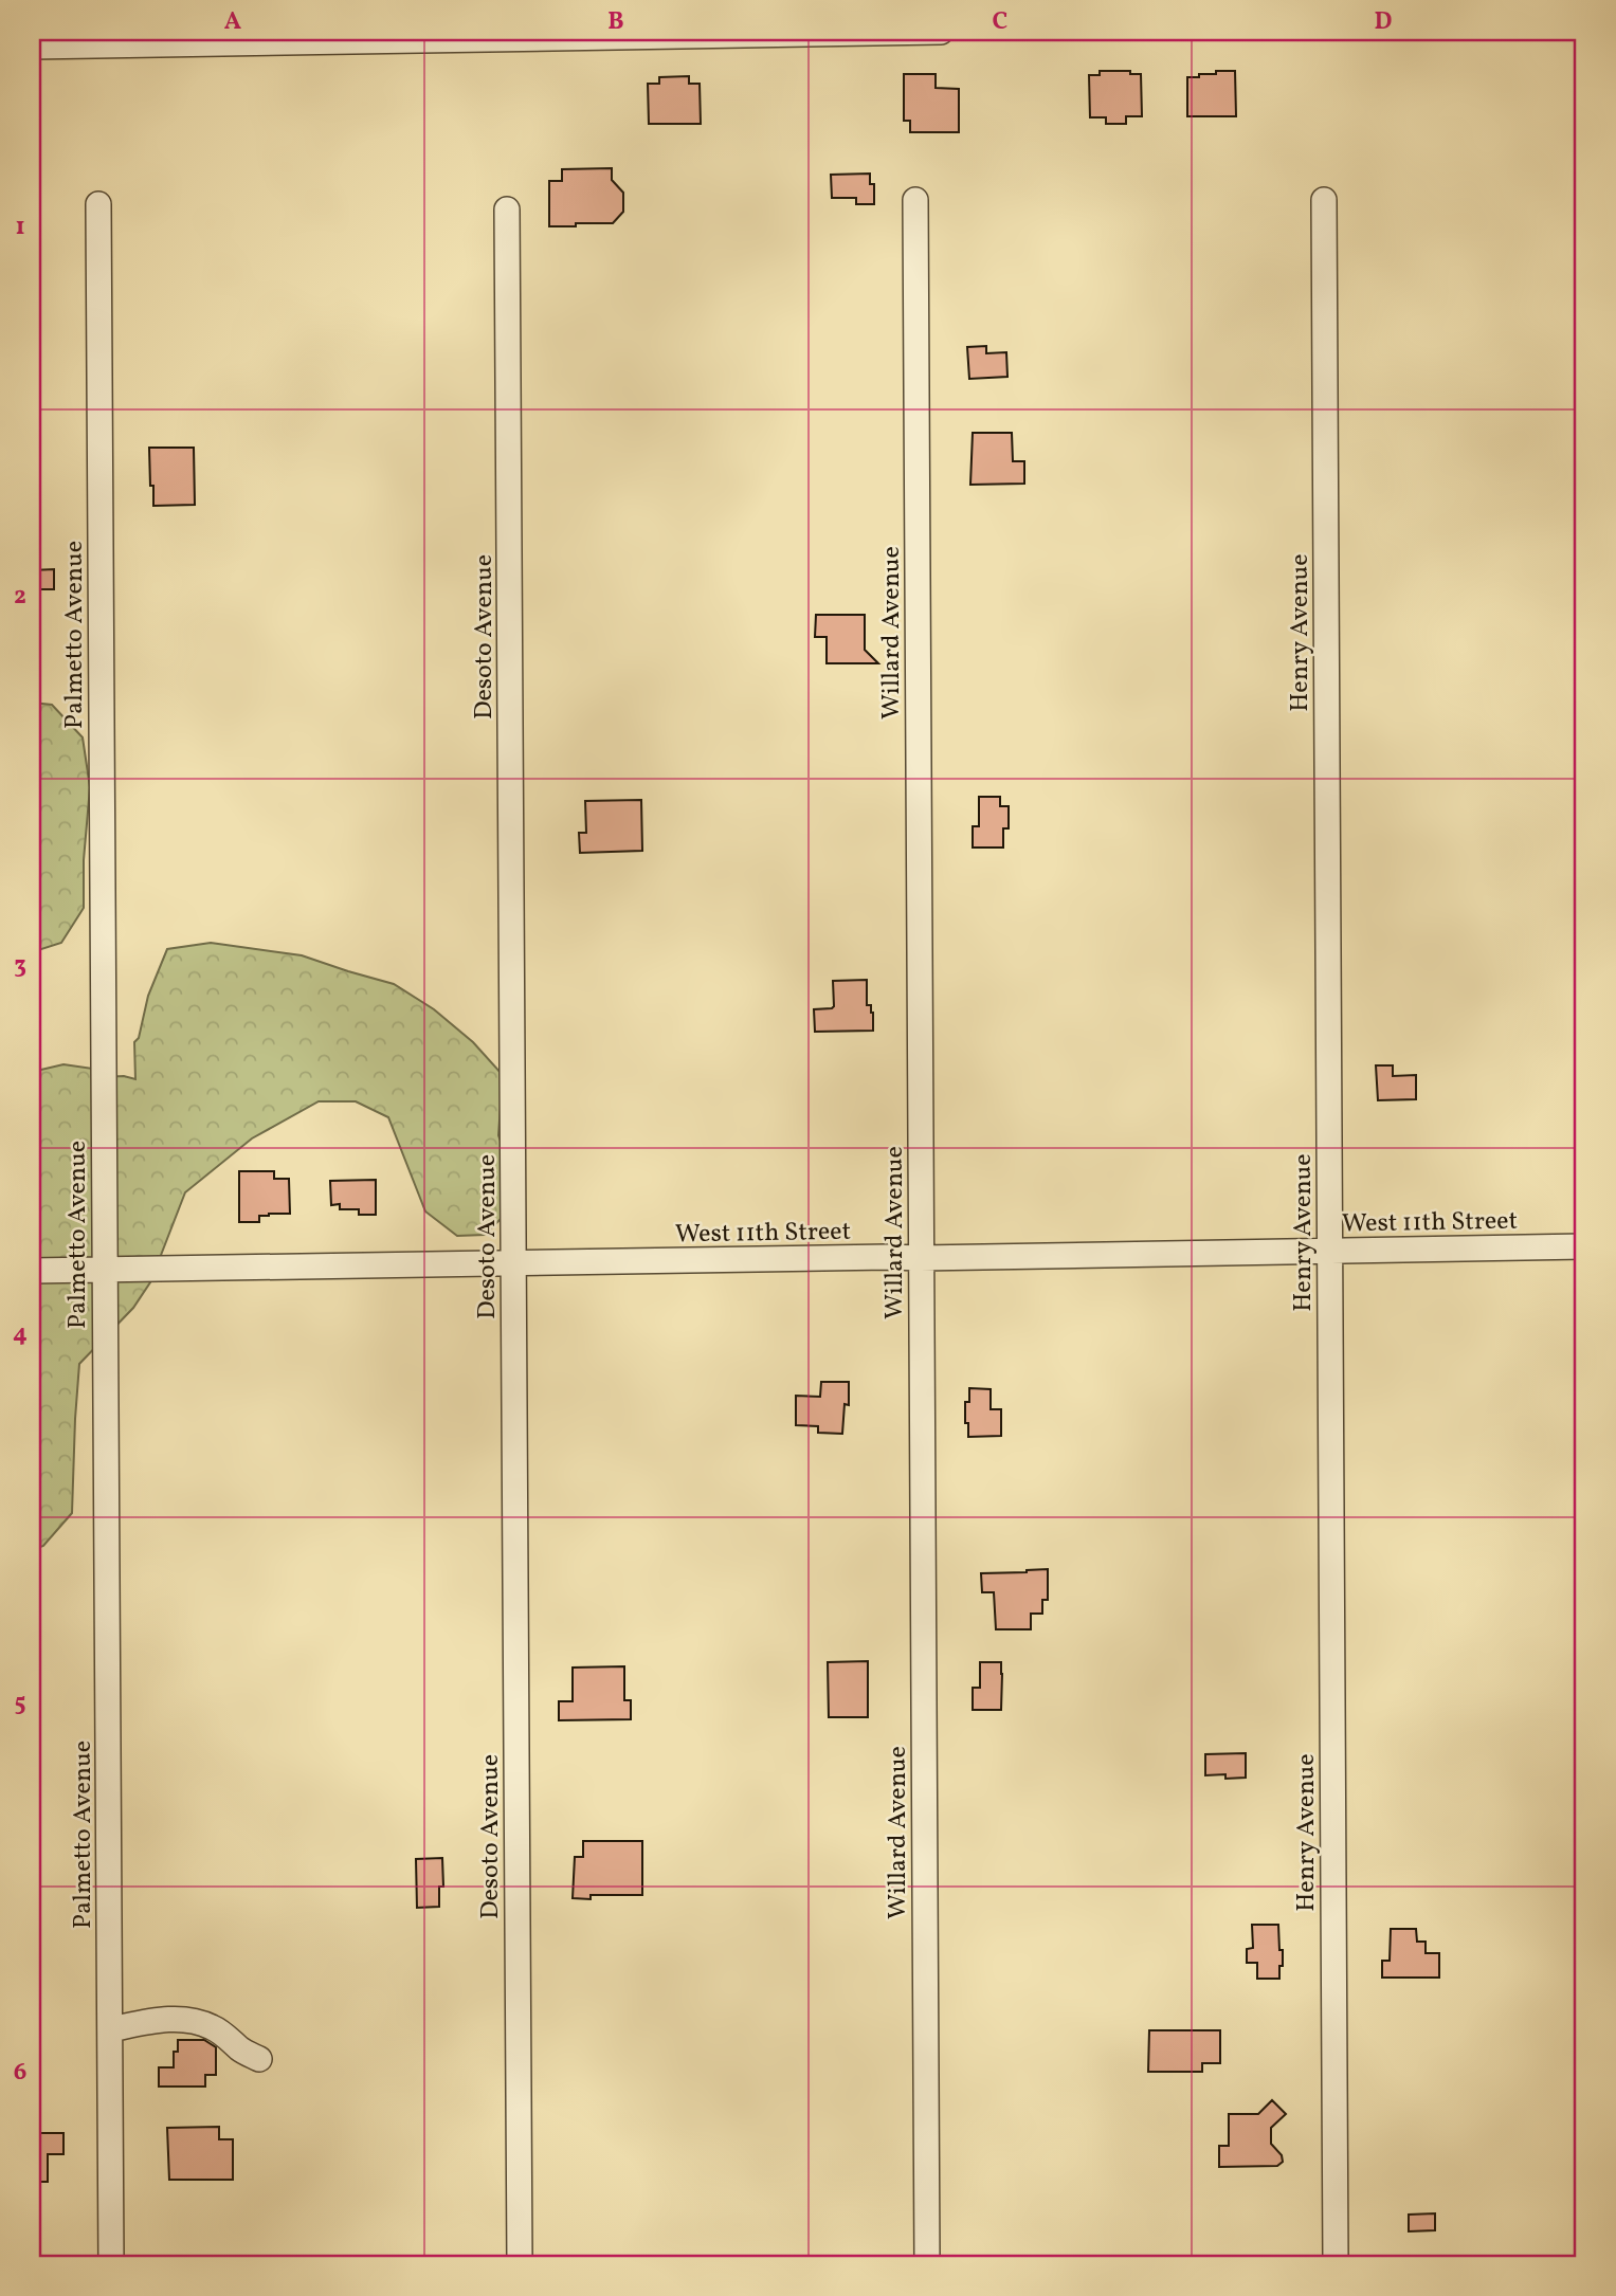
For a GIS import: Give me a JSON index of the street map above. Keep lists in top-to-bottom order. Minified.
{"streets":{"street":["Willard Avenue","Henry Avenue","Palmetto Avenue","Desoto Avenue","West 11th Street"]},"crossings":[["Willard Avenue","West 11th Street"],["Henry Avenue","West 11th Street"],["Palmetto Avenue","West 11th Street"],["Desoto Avenue","West 11th Street"]],"grid":{"columns":["A","B","C","D"],"rows":["1","2","3","4","5","6"]}}
